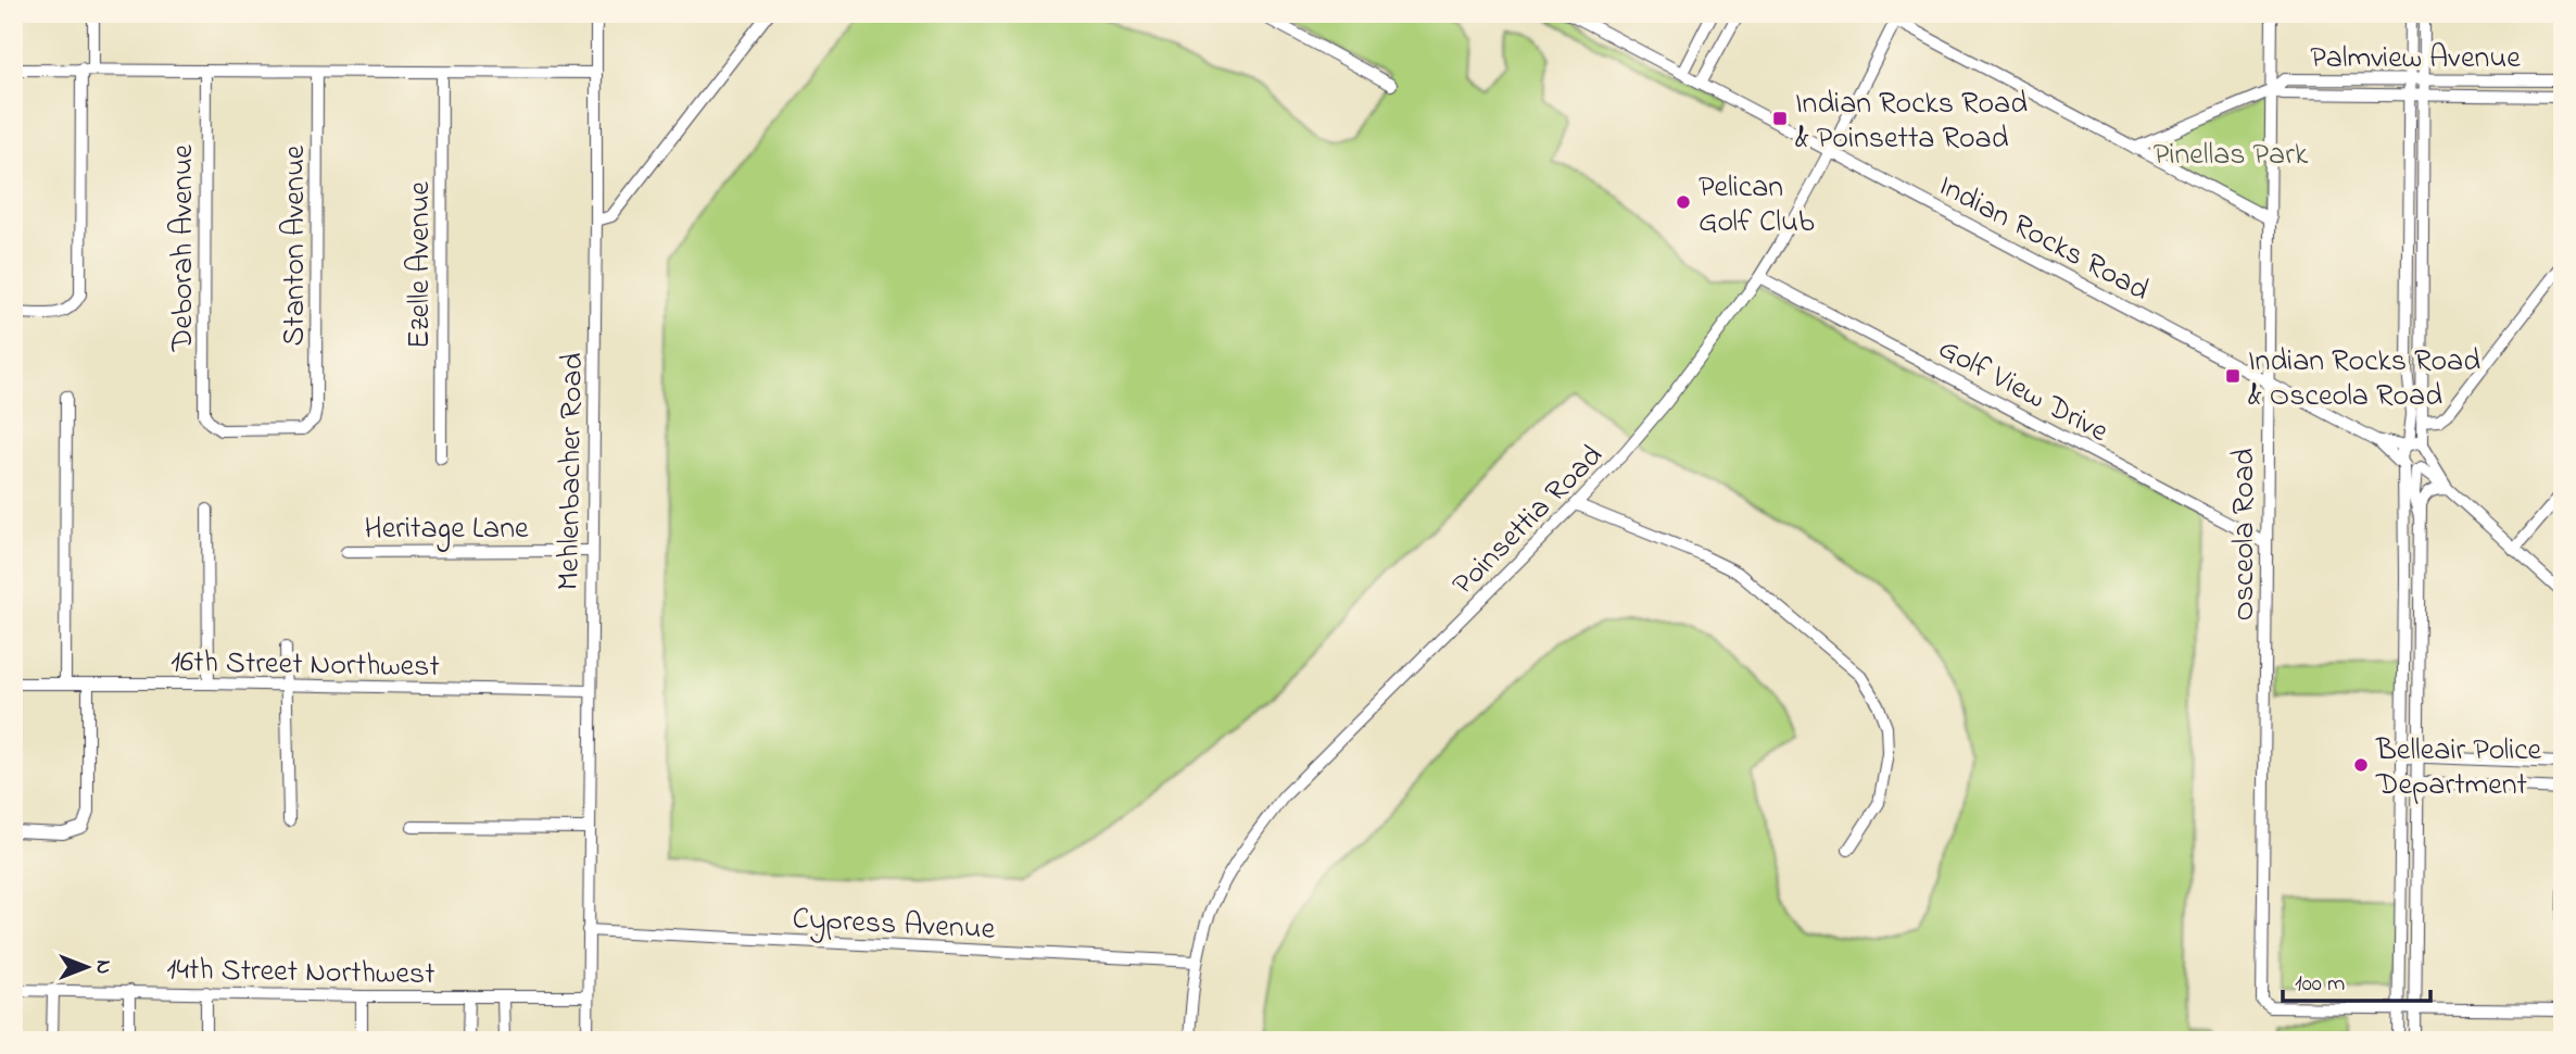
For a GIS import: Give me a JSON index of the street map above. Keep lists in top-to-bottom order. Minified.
{"streets":{"street":["Palmview Avenue","Indian Rocks Road","Stanton Avenue","Deborah Avenue","Ezelle Avenue","Golf View Drive","Mehlenbacher Road","Poinsettia Road","Heritage Lane","Osceola Road","16th Street Northwest","Cypress Avenue","14th Street Northwest"]},"crossings":[["Palmview Avenue","Osceola Road"],["Indian Rocks Road","Poinsettia Road"],["Indian Rocks Road","Osceola Road"],["Stanton Avenue","Deborah Avenue"],["Golf View Drive","Poinsettia Road"],["Golf View Drive","Osceola Road"],["Mehlenbacher Road","Heritage Lane"],["Mehlenbacher Road","16th Street Northwest"],["Mehlenbacher Road","Cypress Avenue"],["Mehlenbacher Road","14th Street Northwest"],["Poinsettia Road","Cypress Avenue"]],"parks":["Pinellas Park"],"places":{"transit":["Indian Rocks Road & Poinsetta Road","Indian Rocks Road & Osceola Road"],"other":["Pelican Golf Club","Belleair Police Department"]},"scale_bar":"100 m","north":"right"}
